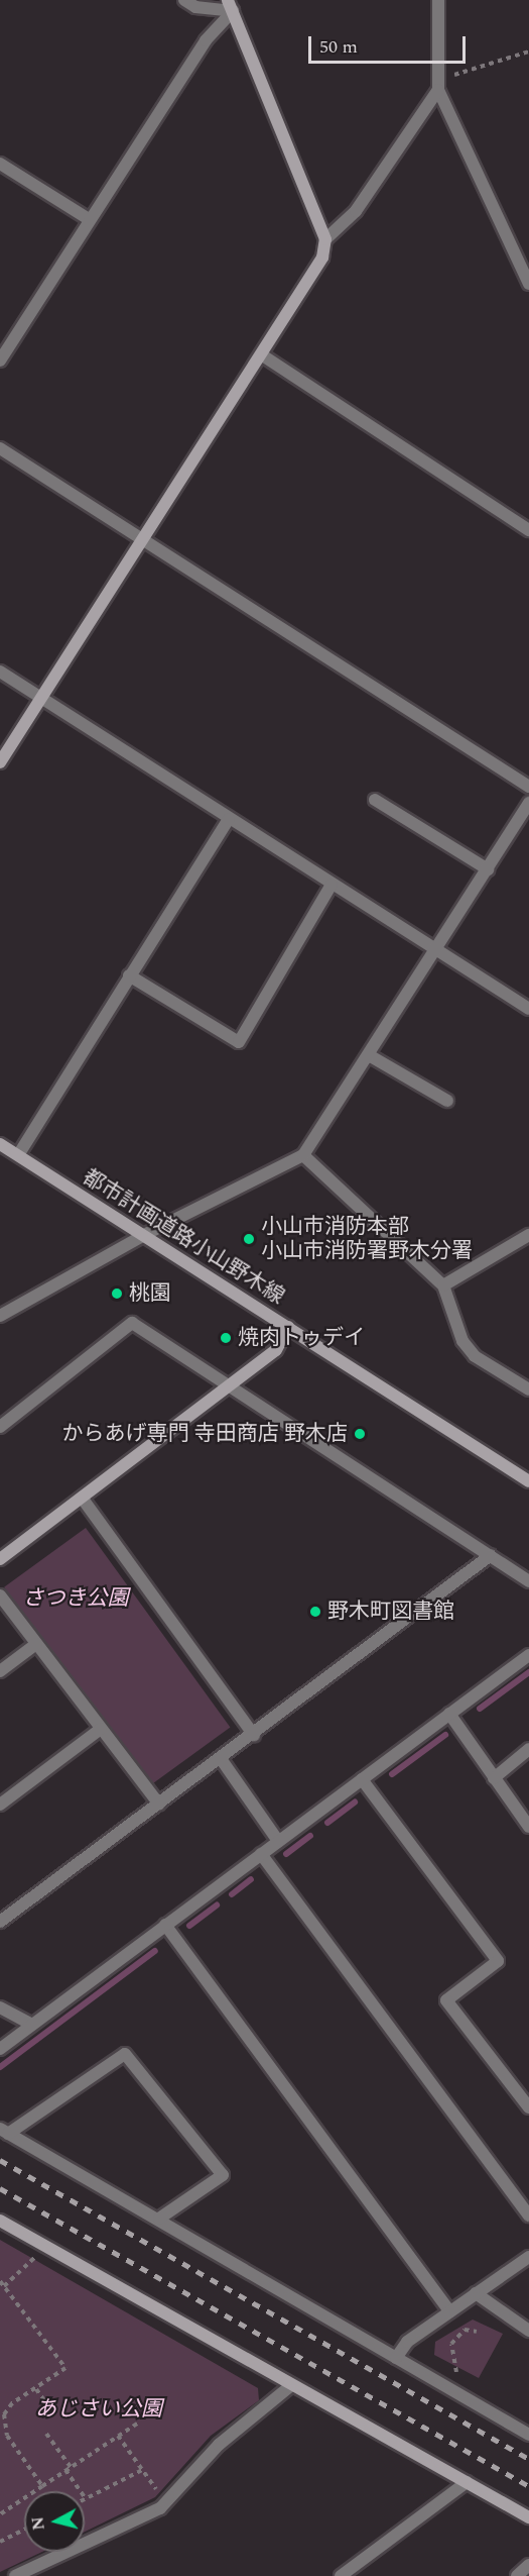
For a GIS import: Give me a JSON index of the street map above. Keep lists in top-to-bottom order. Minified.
{"streets":{"street":["都市計画道路小山野木線"]},"parks":["さつき公園","あじさい公園"],"places":["小山市消防本部 小山市消防署野木分署","桃園","焼肉トゥデイ","からあげ専門 寺田商店 野木店","野木町図書館"],"scale_bar":"50 m","north":"left"}
